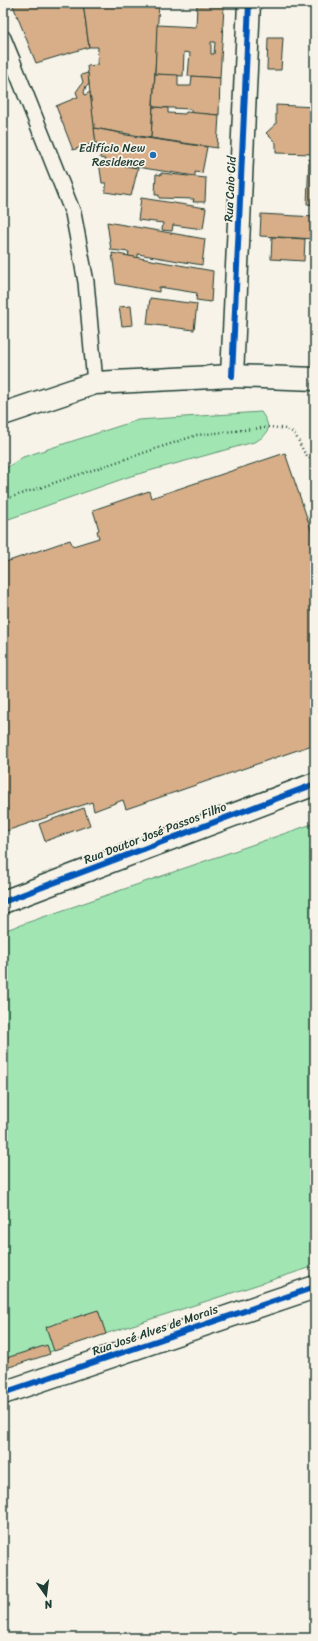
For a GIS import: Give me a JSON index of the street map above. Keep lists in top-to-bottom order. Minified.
{"streets":{"street":["Rua Caio Cid","Rua Doutor José Passos Filho","Rua José Alves de Morais"]},"places":["Edifício New Residence"],"north":"bottom"}
